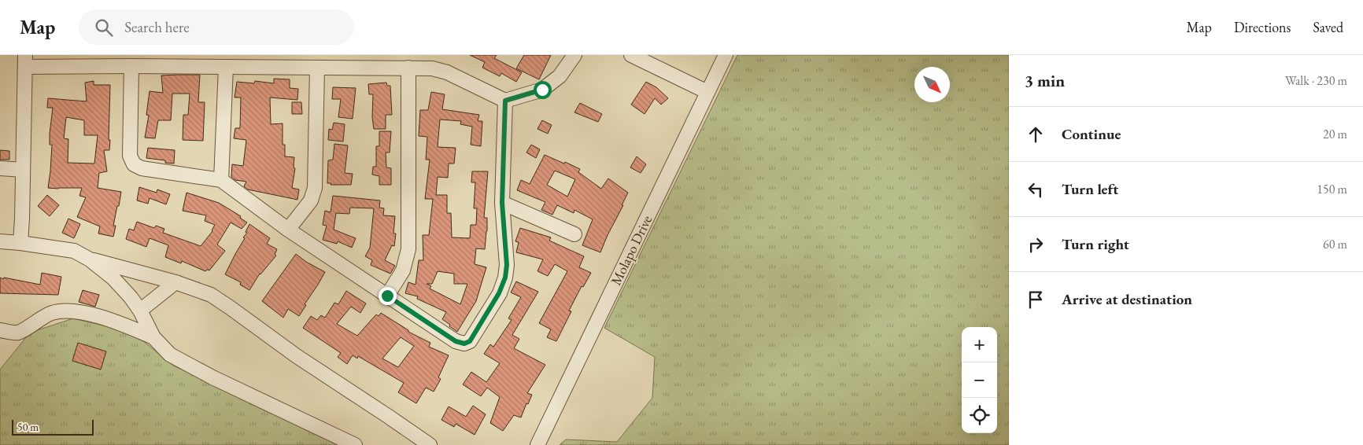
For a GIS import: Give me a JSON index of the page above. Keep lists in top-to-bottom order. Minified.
{"streets":{"street":["Molapo Drive"]},"scale_bar":"50 m","north":"bottom right","page":{"header":"Map","search":"Search here","nav":["Map","Directions","Saved"],"heading":["3 min","Walk · 230 m"],"list":[["Continue","20 m"],["Turn left","150 m"],["Turn right","60 m"],"Arrive at destination"],"map_buttons":["+","−"],"scale":"50 m"}}
